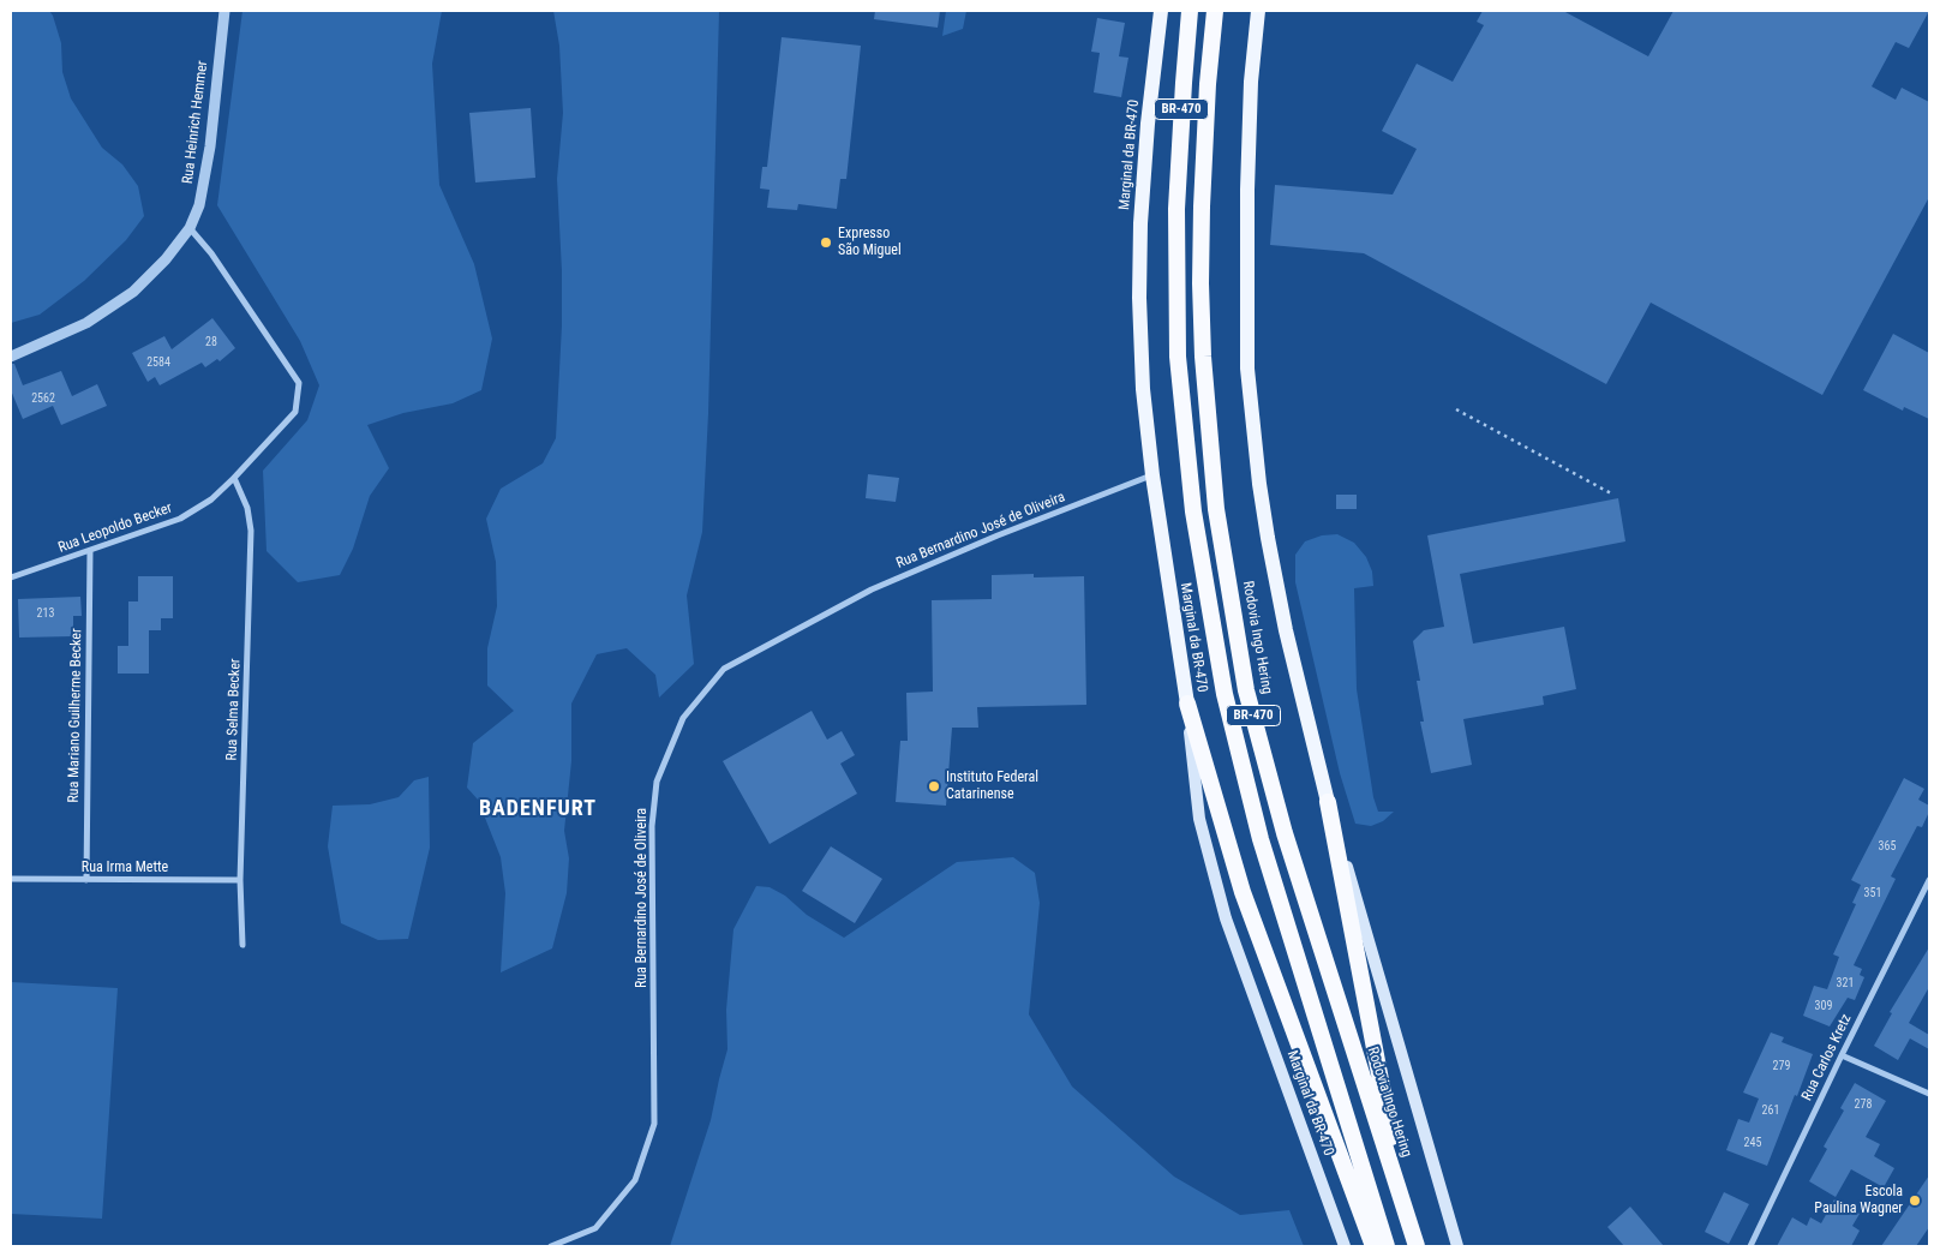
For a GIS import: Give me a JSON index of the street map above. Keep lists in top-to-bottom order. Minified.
{"streets":{"highway":["BR-470","Rodovia Ingo Hering"],"main road":["Marginal da BR-470"],"street":["Rua Heinrich Hemmer","Rua Leopoldo Becker","Rua Bernardino José de Oliveira","Rua Selma Becker","Rua Mariano Guilherme Becker","Rua Irma Mette","Rua Carlos Kretz"]},"crossings":[["Rua Heinrich Hemmer","Rua Leopoldo Becker"],["Marginal da BR-470","Rua Bernardino José de Oliveira"],["Rua Leopoldo Becker","Rua Selma Becker"],["Rua Leopoldo Becker","Rua Mariano Guilherme Becker"],["Rua Selma Becker","Rua Irma Mette"],["Rua Mariano Guilherme Becker","Rua Irma Mette"]],"districts":["BADENFURT"],"places":["Expresso São Miguel","Instituto Federal Catarinense","Escola Paulina Wagner"],"house_numbers":["28","2584","2562","213","365","351","321","309","279","278","261","245"]}
